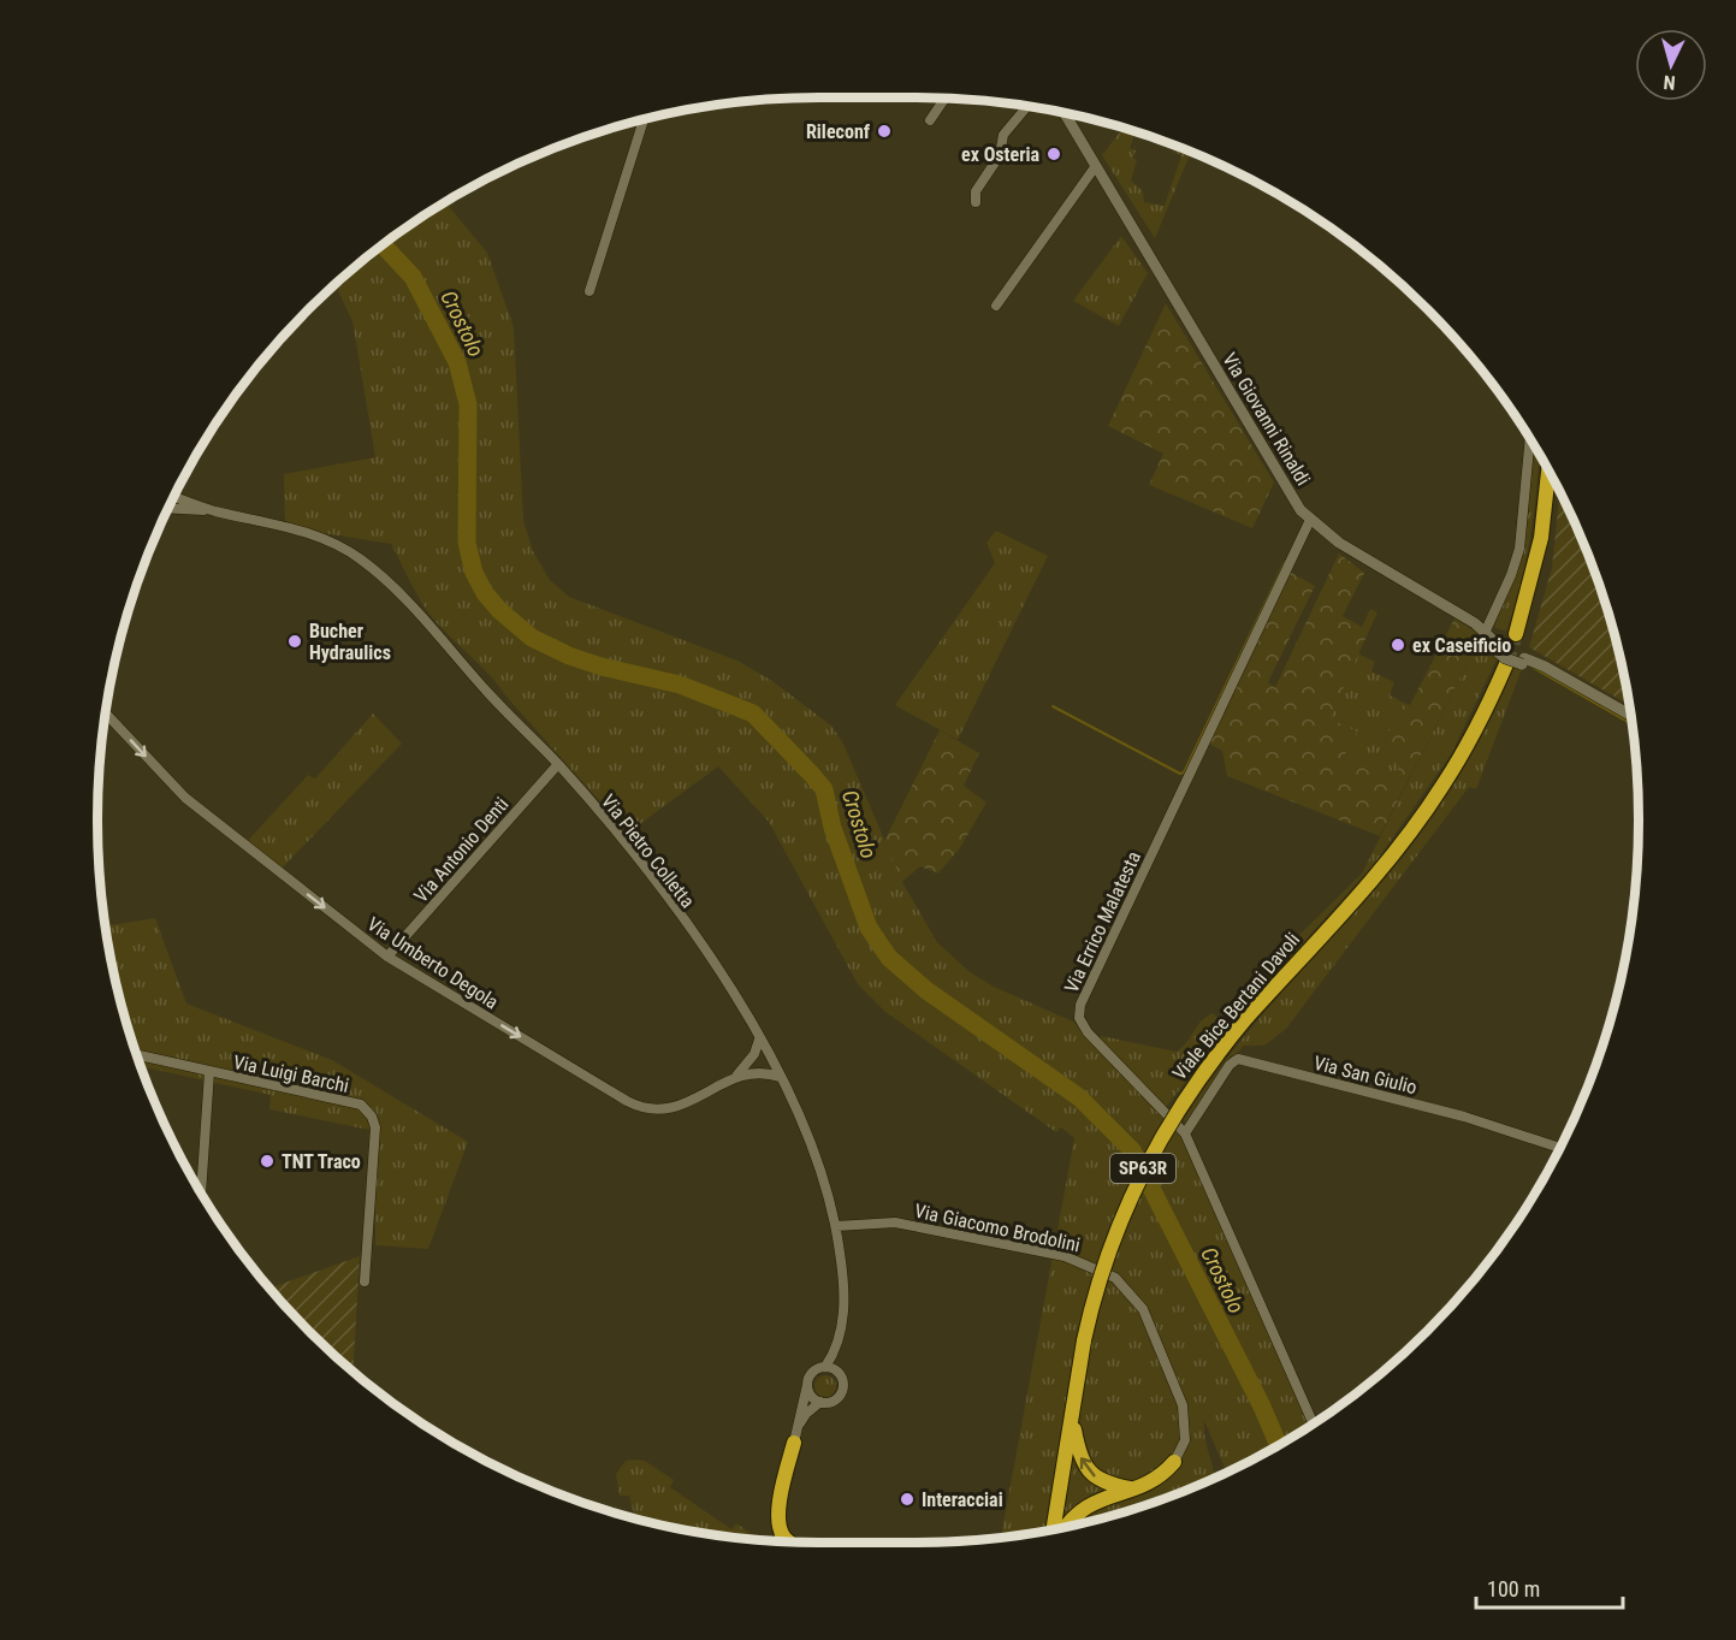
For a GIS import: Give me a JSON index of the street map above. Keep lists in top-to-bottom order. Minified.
{"streets":{"highway":["Viale Bice Bertani Davoli","SP63R"],"street":["Via Giovanni Rinaldi","Via Antonio Denti","Via Pietro Colletta","Via Errico Malatesta","Via Umberto Degola","Via Luigi Barchi","Via San Giulio","Via Giacomo Brodolini"]},"crossings":[["Via Giovanni Rinaldi","Via Errico Malatesta"],["Via Giovanni Rinaldi","Viale Bice Bertani Davoli"],["Via Antonio Denti","Via Pietro Colletta"],["Via Antonio Denti","Via Umberto Degola"],["Via Pietro Colletta","Via Umberto Degola"],["Via Pietro Colletta","Via Giacomo Brodolini"],["Via Errico Malatesta","Via San Giulio"]],"one_way":["Via Umberto Degola"],"water":["Crostolo"],"places":["Rileconf","ex Osteria","Bucher Hydraulics","ex Caseificio","TNT Traco","Interacciai"],"scale_bar":"100 m","north":"bottom"}
